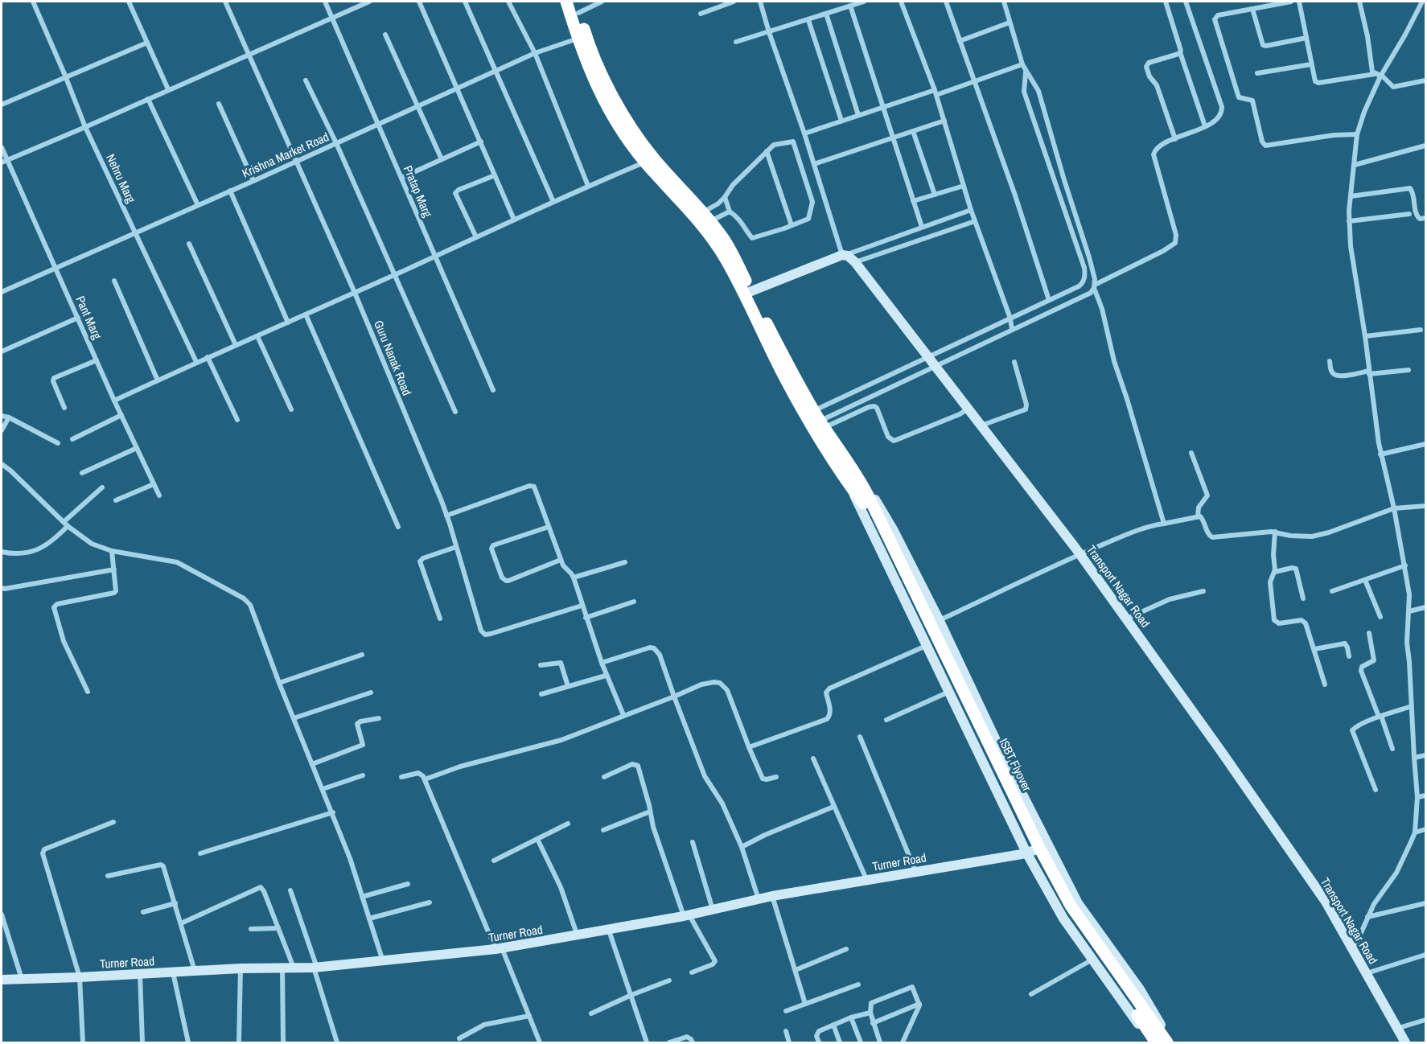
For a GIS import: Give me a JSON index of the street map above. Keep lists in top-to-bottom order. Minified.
{"streets":{"highway":["ISBT Flyover"],"main road":["Transport Nagar Road","Turner Road"],"street":["Krishna Market Road","Nehru Marg","Pratap Marg","Pant Marg","Guru Nanak Road"]},"crossings":[["Krishna Market Road","Nehru Marg"],["Krishna Market Road","Pratap Marg"],["Krishna Market Road","Pant Marg"],["Krishna Market Road","Guru Nanak Road"]]}
